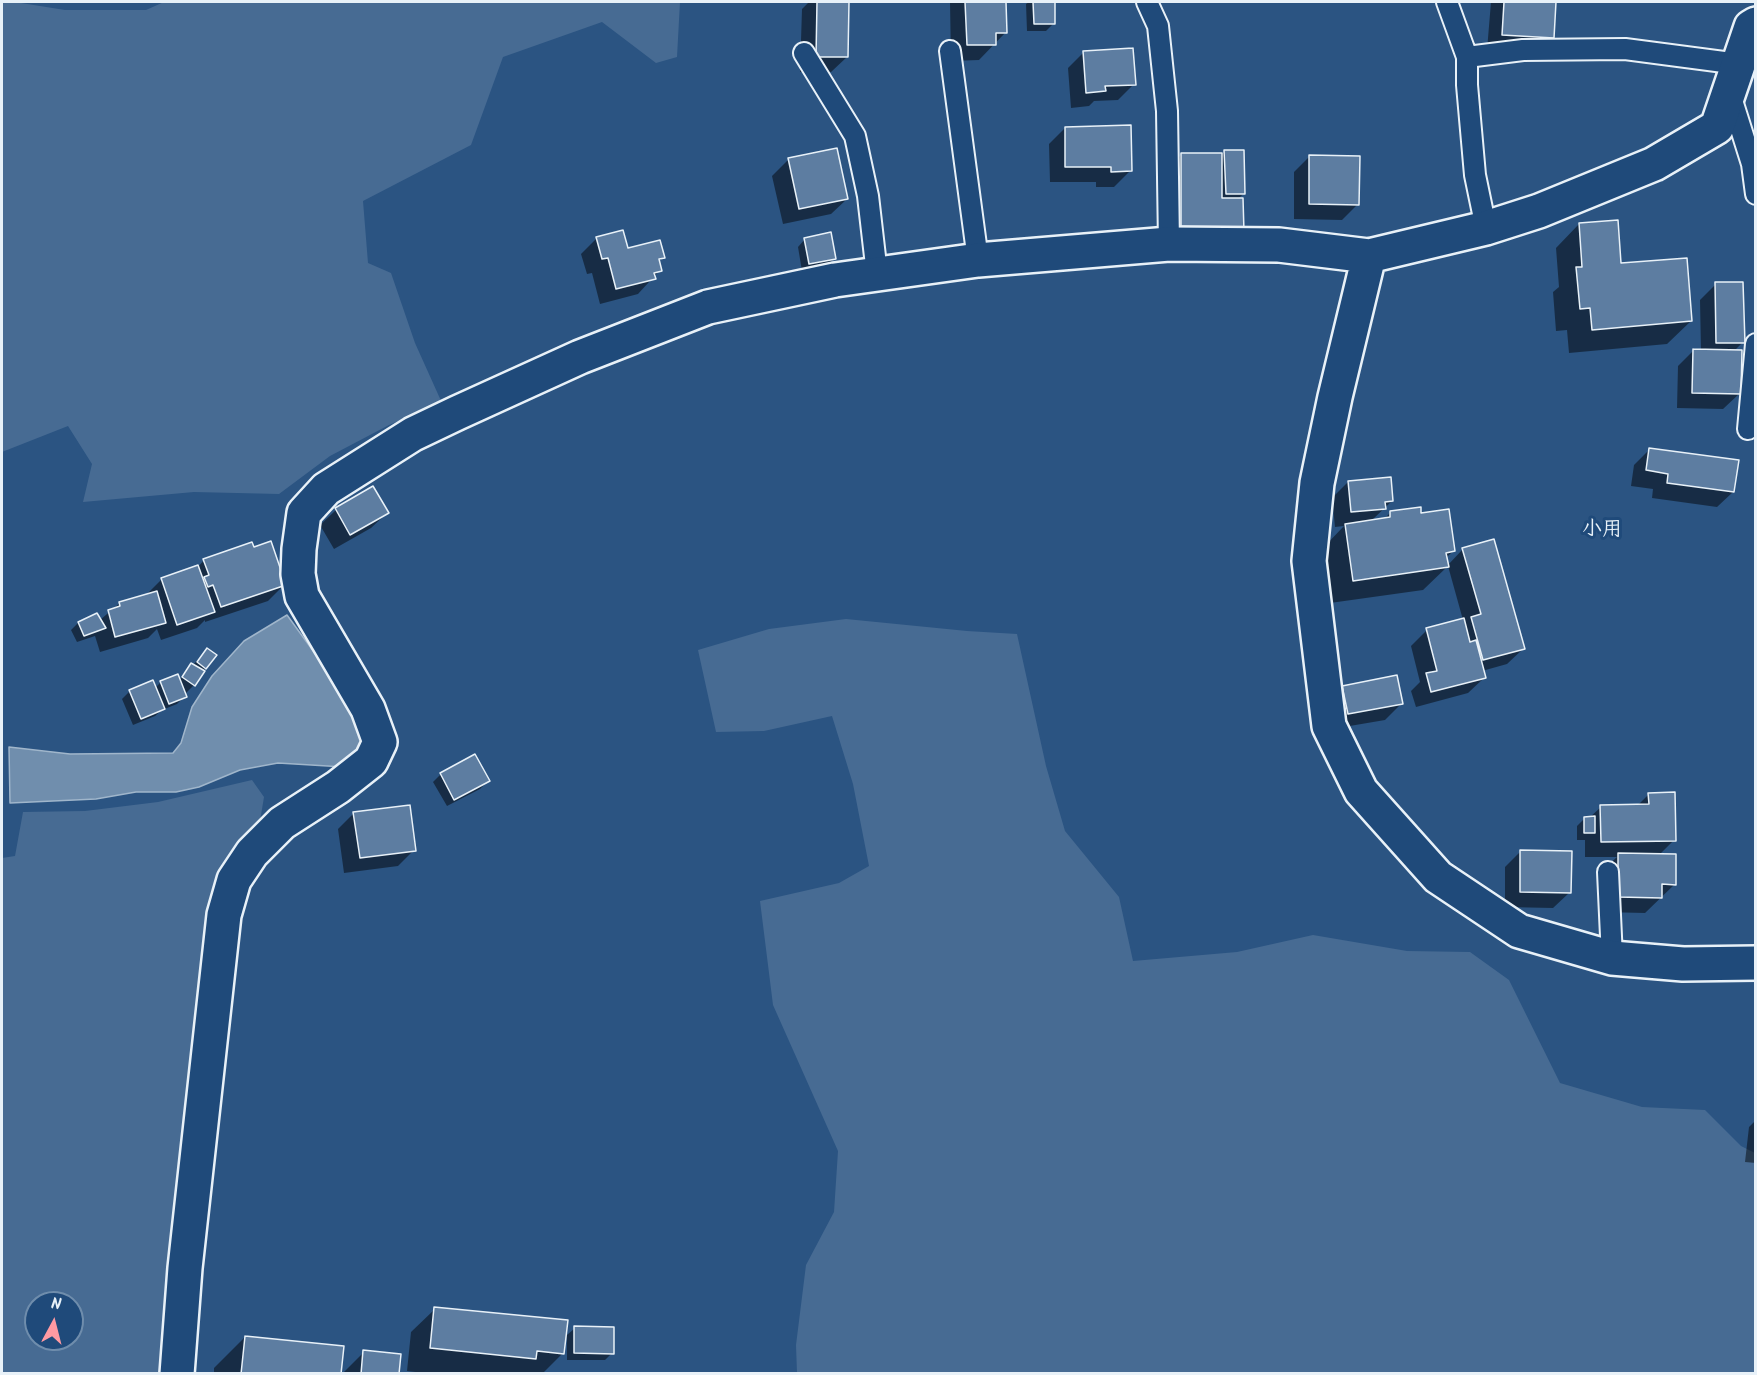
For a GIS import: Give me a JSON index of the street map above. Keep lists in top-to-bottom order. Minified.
{"districts":["小用"],"north":"top"}
